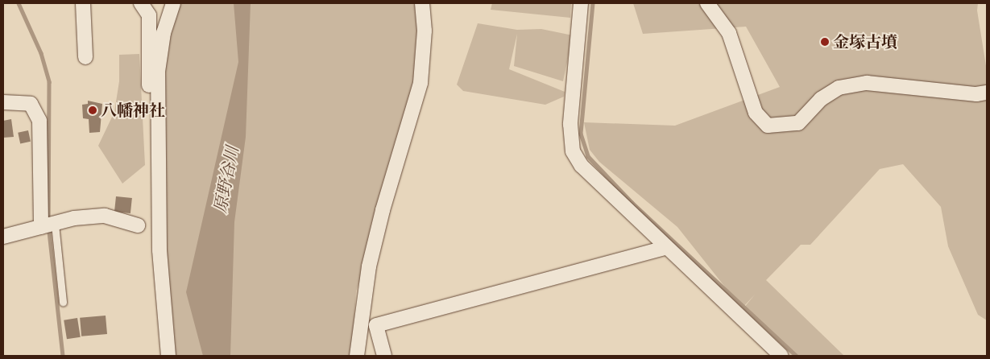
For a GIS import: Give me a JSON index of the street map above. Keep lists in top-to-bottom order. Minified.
{"water":["原野谷川"],"places":["金塚古墳","八幡神社"]}
